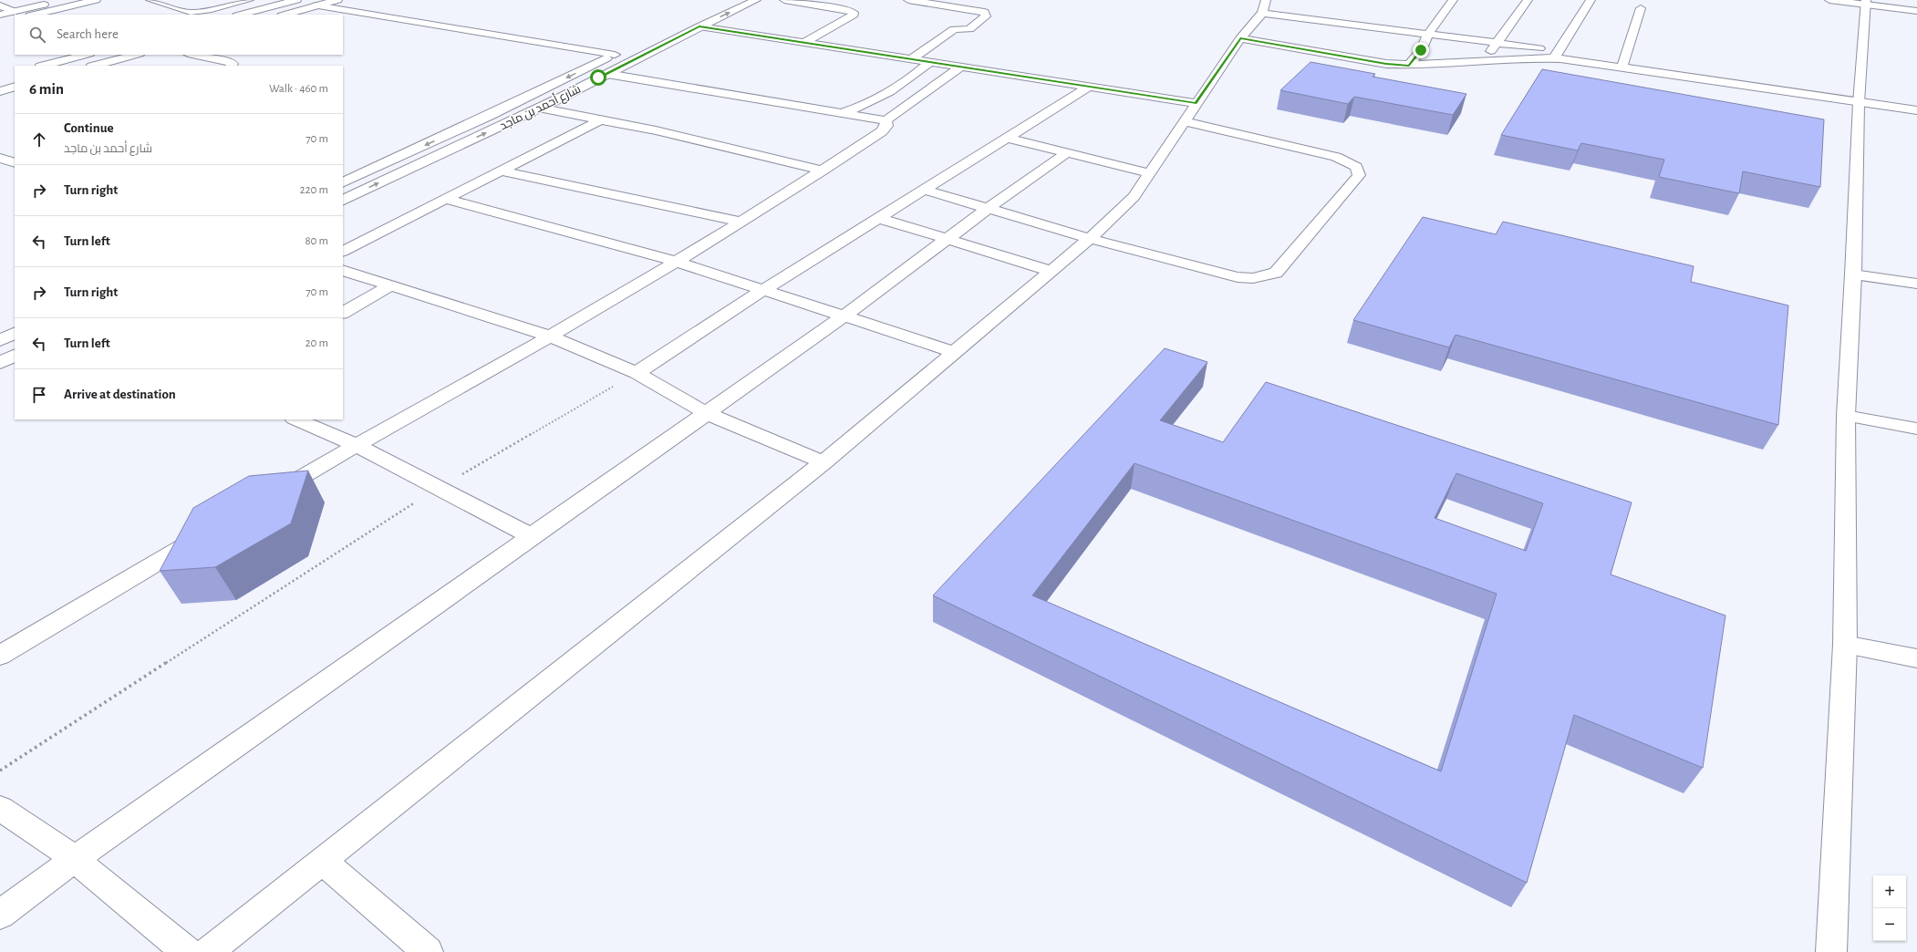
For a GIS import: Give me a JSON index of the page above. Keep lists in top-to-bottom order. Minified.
{"streets":{"street":["شارع أحمد بن ماجد"]},"page":{"search":"Search here","heading":["6 min","Walk · 460 m"],"list":[["Continue","شارع أحمد بن ماجد","70 m"],["Turn right","220 m"],["Turn left","80 m"],["Turn right","70 m"],["Turn left","20 m"],"Arrive at destination"],"map_buttons":["+","−"]}}
